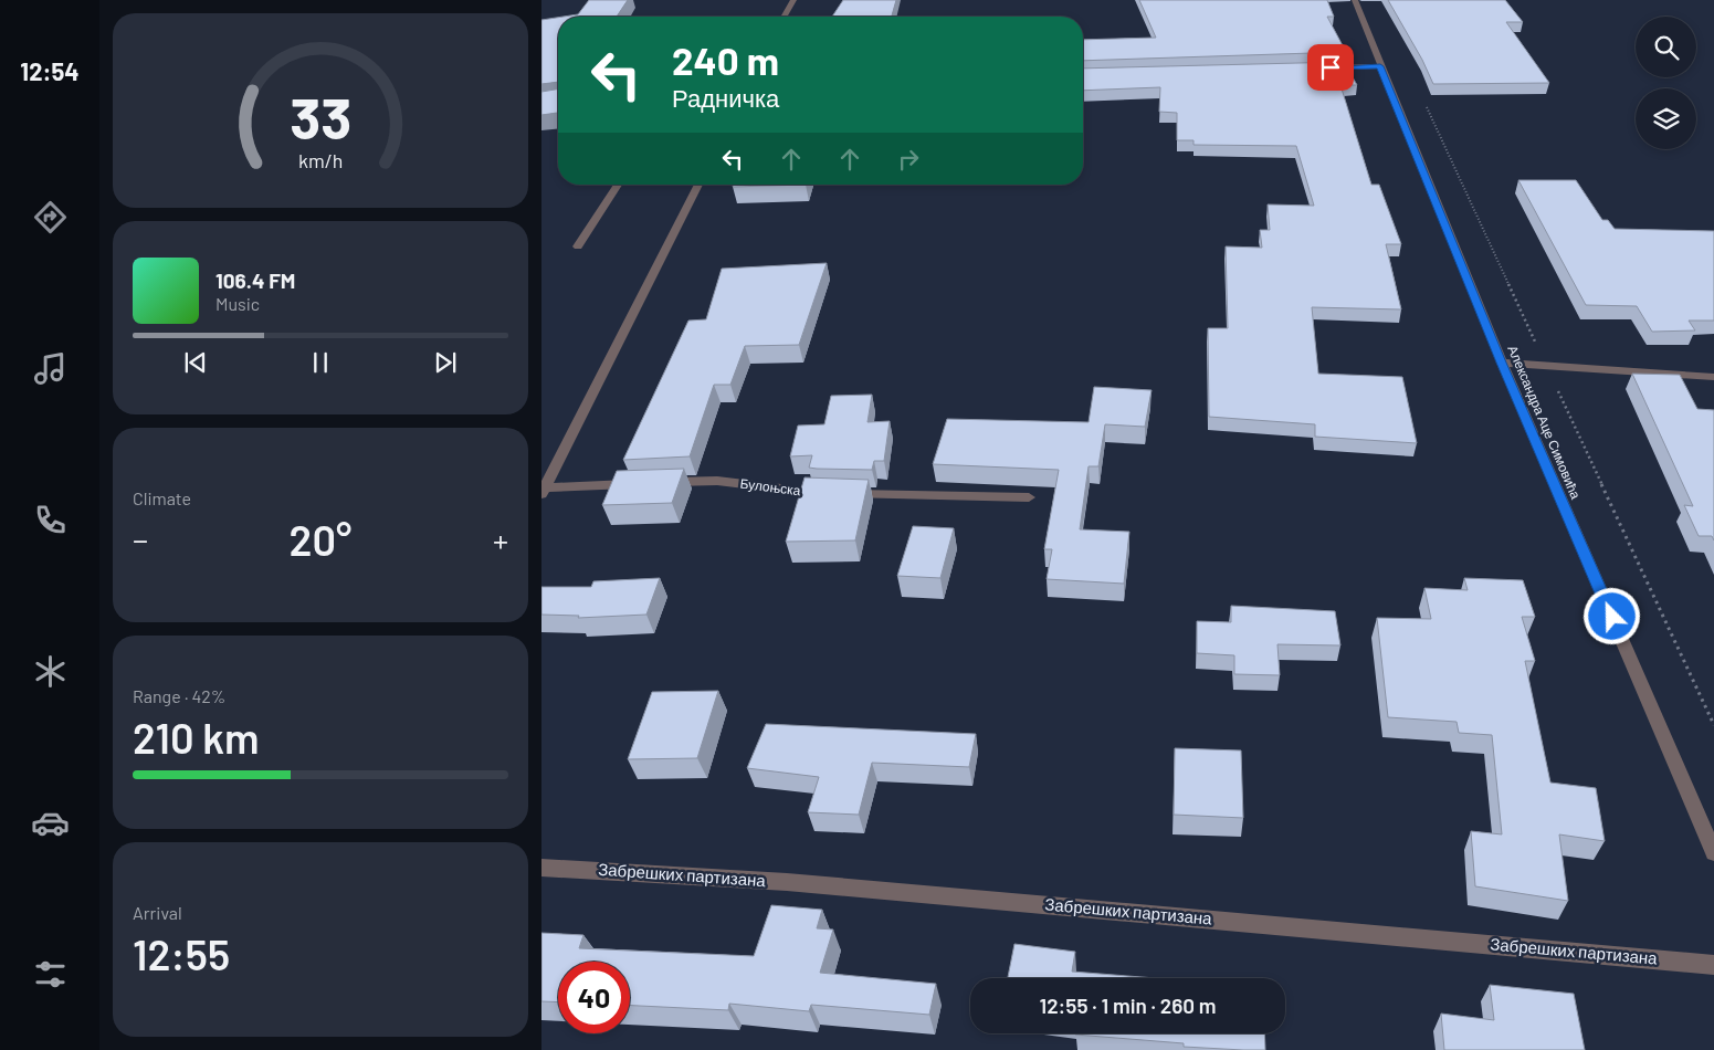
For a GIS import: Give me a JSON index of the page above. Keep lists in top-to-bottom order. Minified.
{"streets":{"street":["Александра Аце Симовића","Булоњска","Забрешких партизана"]},"page":{"tabs":"12:54","turn":["240 m","Радничка"],"song":["106.4 FM","Music"],"tile":["Climate",["Range · 42%","210 km"],["Arrival","12:55"]],"heat":["−","20°","+"],"limit":"40","trip":"12:55 · 1 min · 260 m","gauge":["33","km/h"]}}
